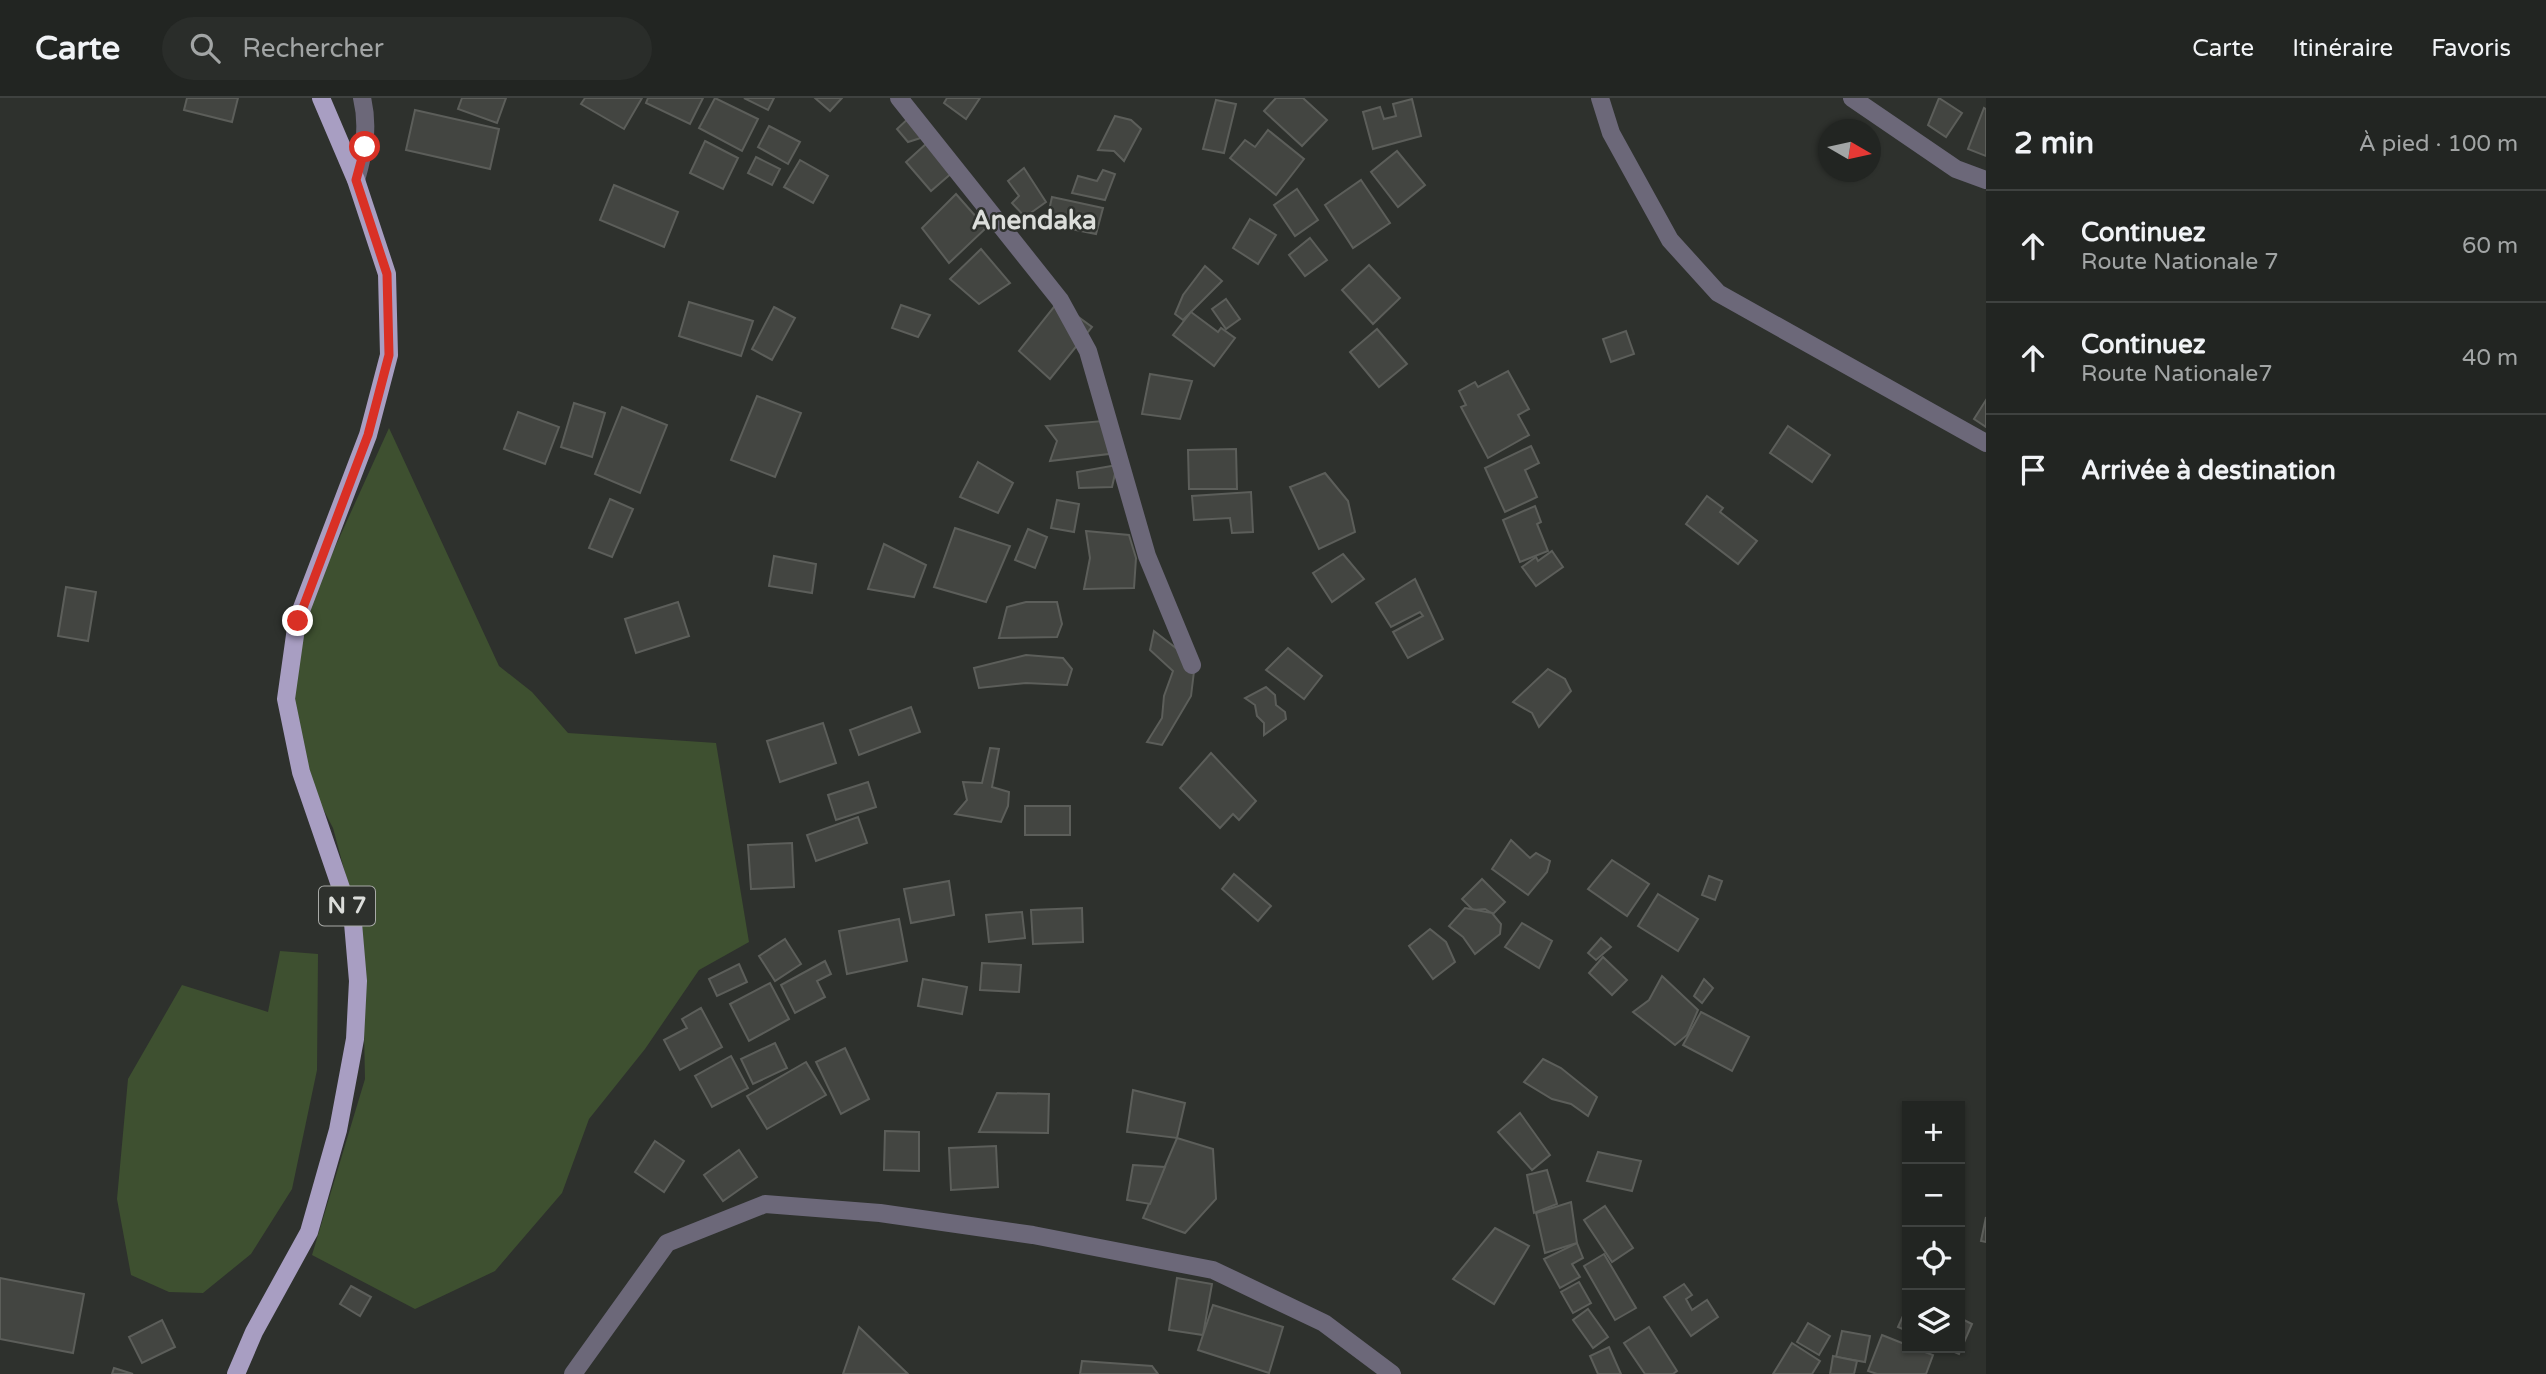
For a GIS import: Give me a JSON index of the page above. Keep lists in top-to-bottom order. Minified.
{"streets":{"main road":["N 7"]},"districts":["Anendaka"],"north":"right","page":{"header":"Carte","search":"Rechercher","nav":["Carte","Itinéraire","Favoris"],"heading":["2 min","À pied · 100 m"],"list":[["Continuez","Route Nationale 7","60 m"],["Continuez","Route Nationale7","40 m"],"Arrivée à destination"],"map_buttons":["+","−"]}}
